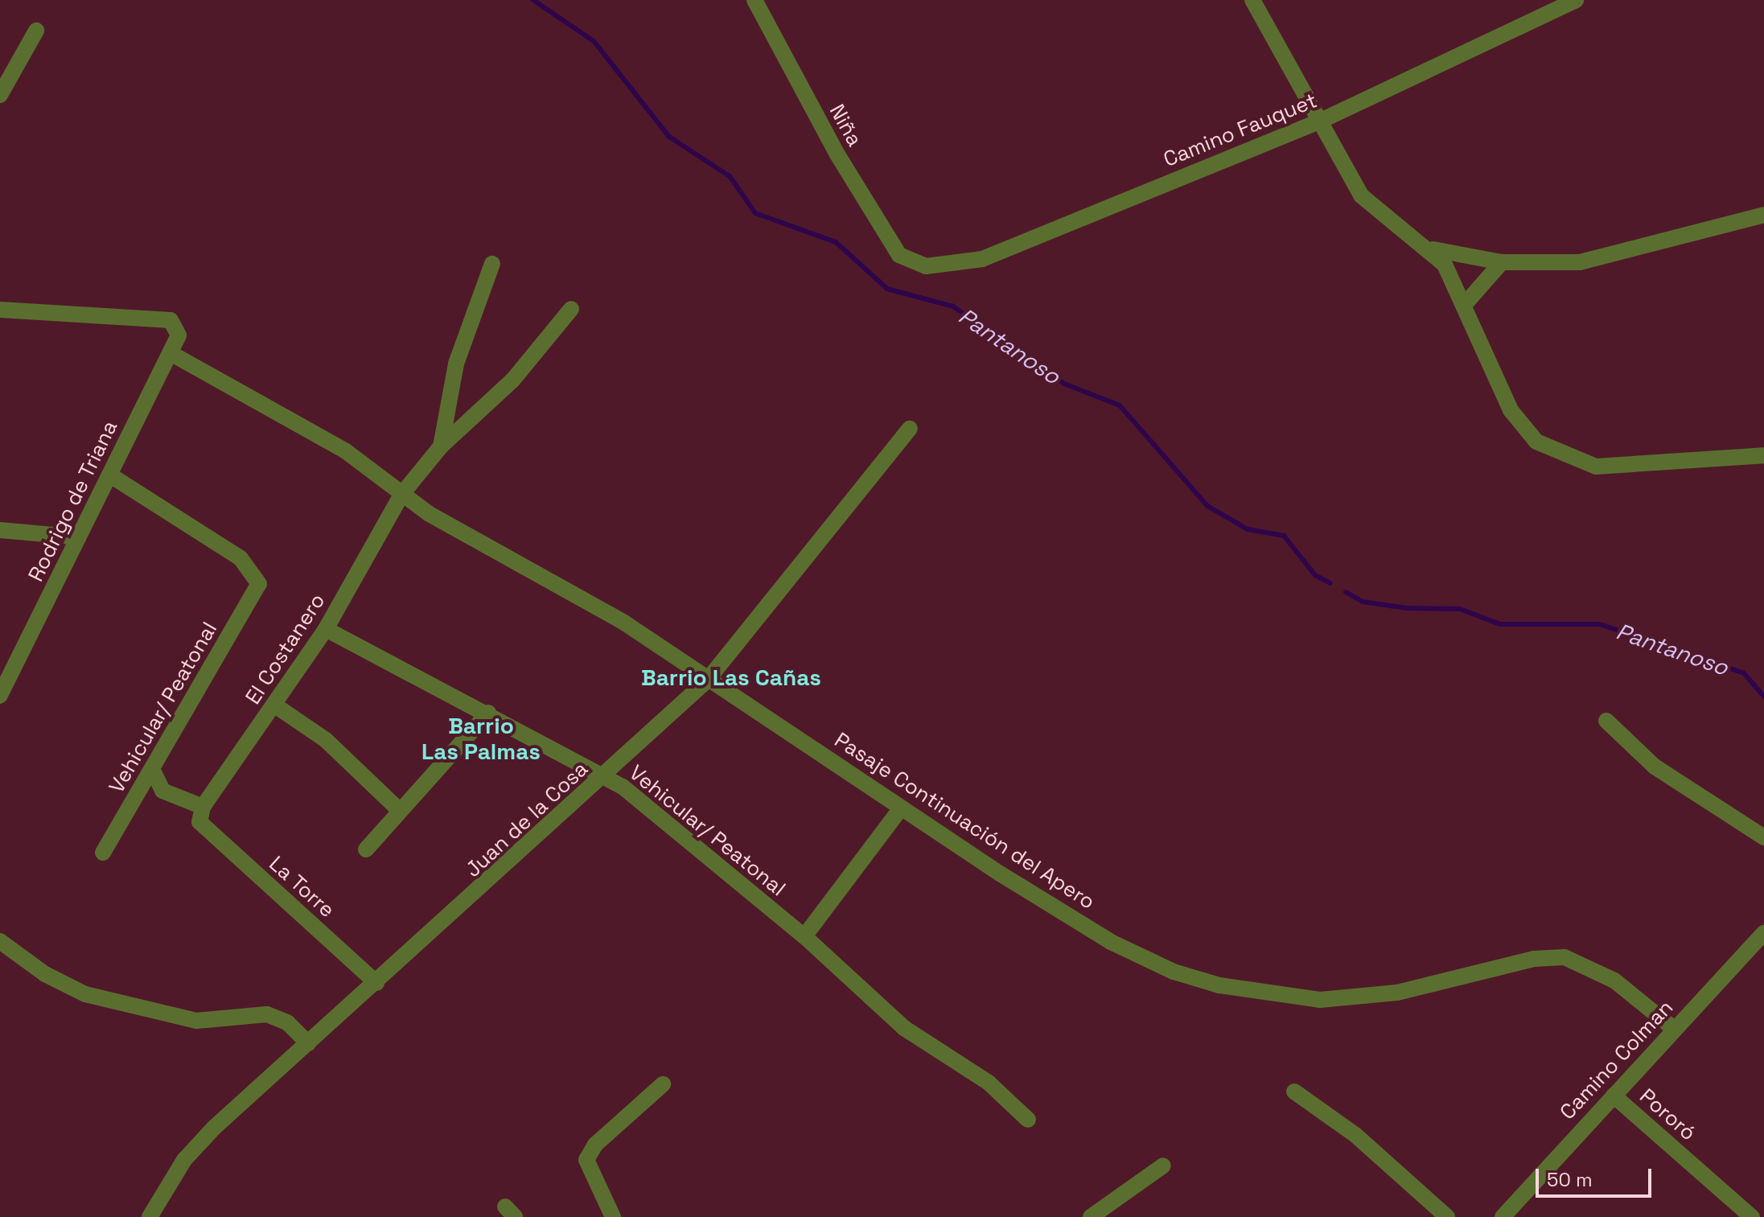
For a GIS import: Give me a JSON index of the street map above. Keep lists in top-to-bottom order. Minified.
{"streets":{"street":["Niña","Camino Fauquet","Rodrigo de Triana","El Costanero","Vehicular/ Peatonal","Juan de la Cosa","Pasaje Continuación del Apero","La Torre","Camino Colman","Pororó"]},"crossings":[["Niña","Camino Fauquet"],["Rodrigo de Triana","Vehicular/ Peatonal"],["Rodrigo de Triana","Pasaje Continuación del Apero"],["El Costanero","Vehicular/ Peatonal"],["El Costanero","Pasaje Continuación del Apero"],["El Costanero","La Torre"],["Vehicular/ Peatonal","Juan de la Cosa"],["Juan de la Cosa","Pasaje Continuación del Apero"],["Juan de la Cosa","La Torre"],["Pasaje Continuación del Apero","Camino Colman"],["Camino Colman","Pororó"]],"districts":["Barrio Las Cañas","Barrio Las Palmas"],"water":["Pantanoso"],"scale_bar":"50 m"}
